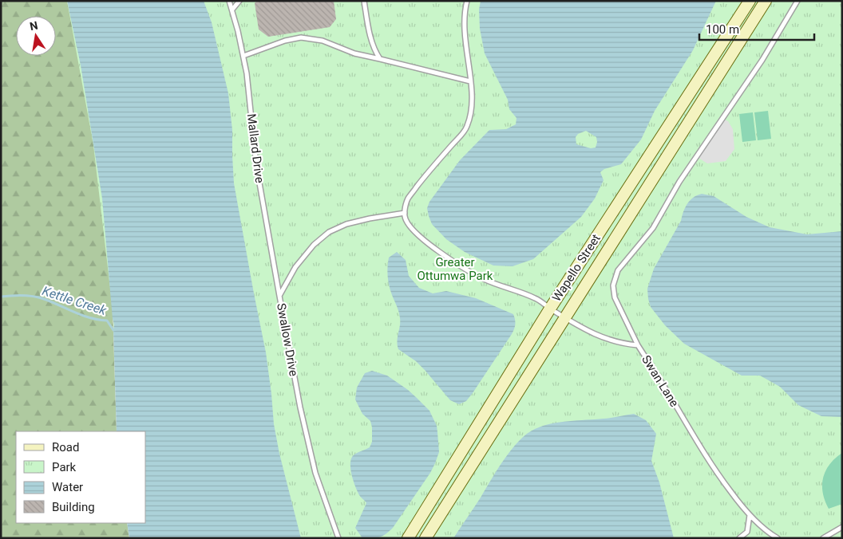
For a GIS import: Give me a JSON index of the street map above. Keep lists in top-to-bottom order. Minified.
{"streets":{"main road":["Wapello Street"],"lane":["Mallard Drive","Swallow Drive","Swan Lane"]},"crossings":[["Mallard Drive","Swallow Drive"],["Wapello Street","Swan Lane"],["Swallow Drive","Swan Lane"]],"water":["Kettle Creek"],"parks":["Greater Ottumwa Park"],"legend":["Road","Park","Water","Building"],"scale_bar":"100 m","north":"top"}
